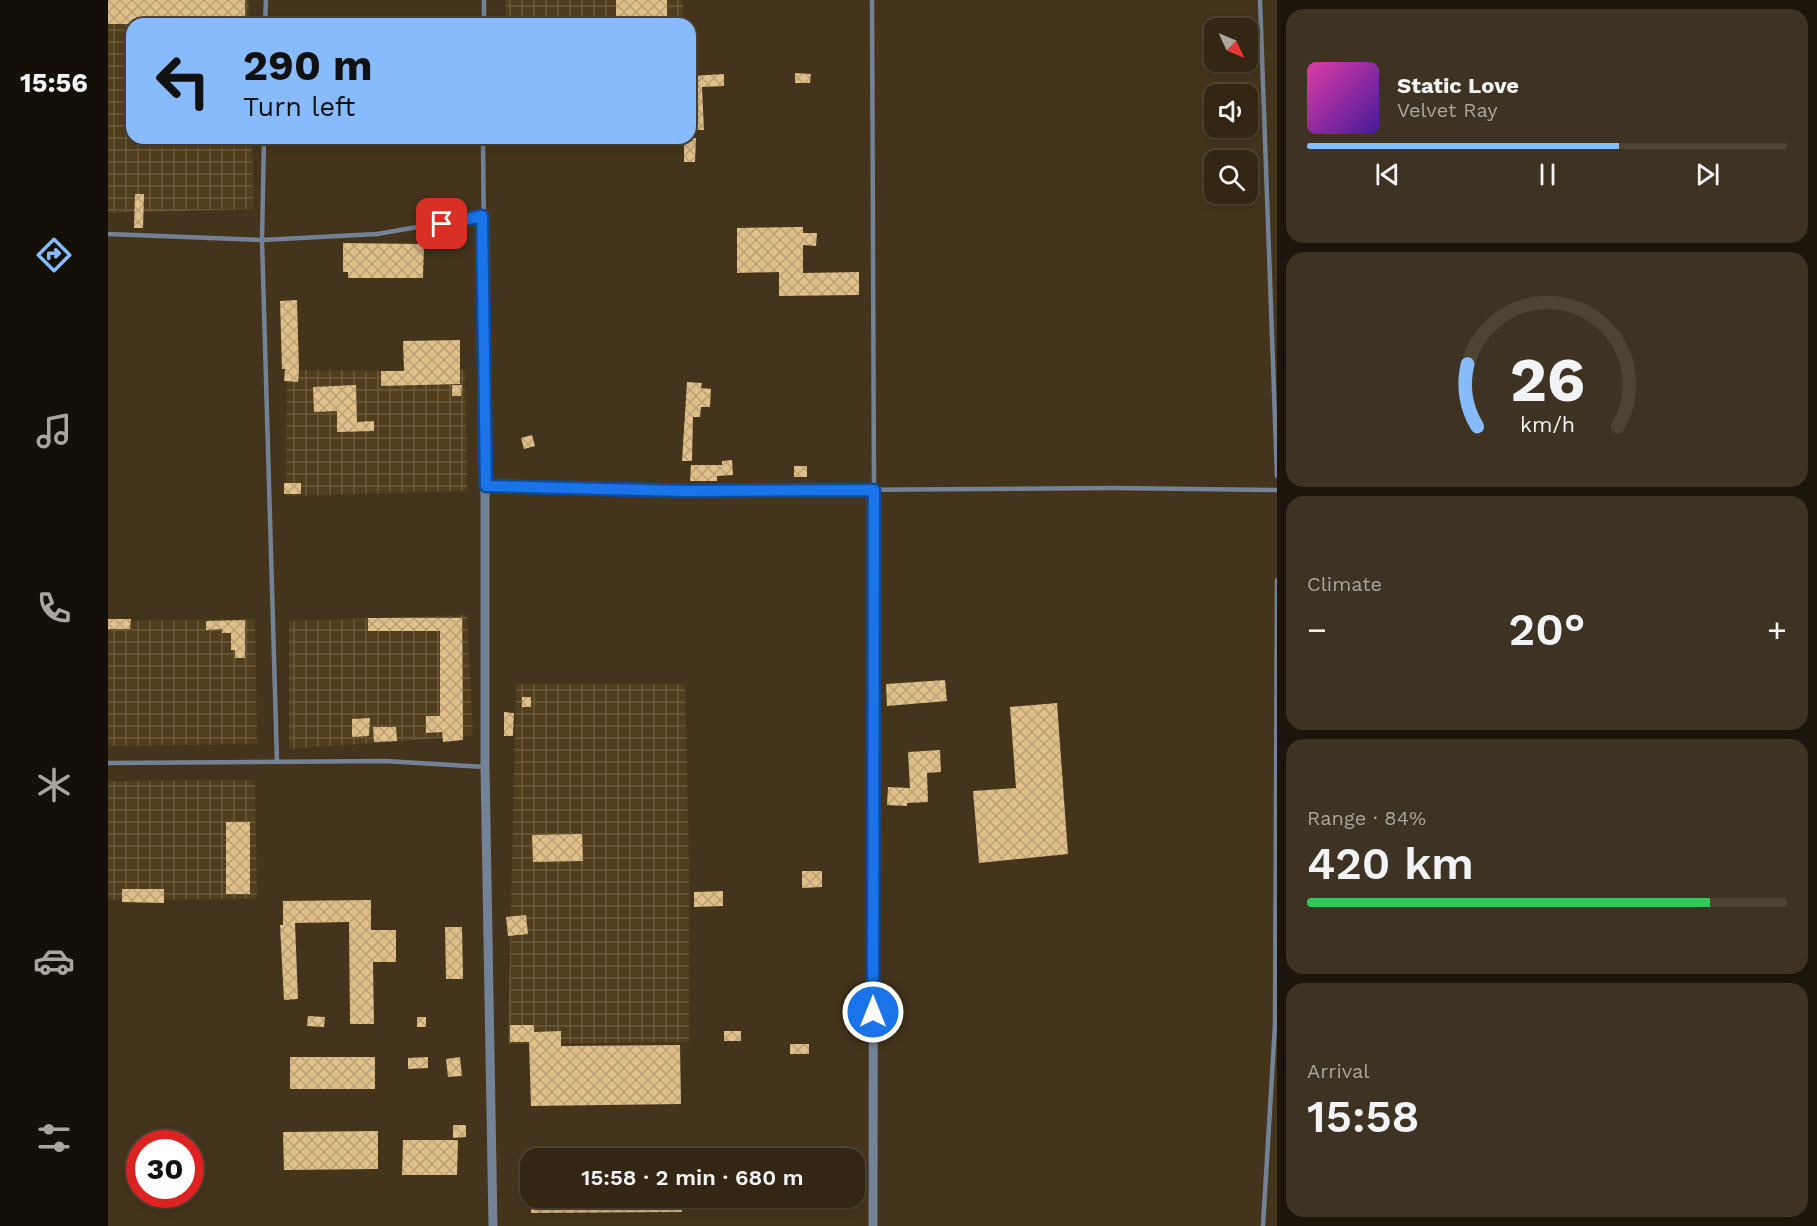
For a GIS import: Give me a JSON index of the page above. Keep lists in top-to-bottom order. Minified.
{"north":"bottom right","page":{"tabs":"15:56","turn":["290 m","Turn left"],"song":["Static Love","Velvet Ray"],"tile":["Climate",["Range · 84%","420 km"],["Arrival","15:58"]],"heat":["−","20°","+"],"limit":"30","trip":"15:58 · 2 min · 680 m","gauge":["26","km/h"]}}
